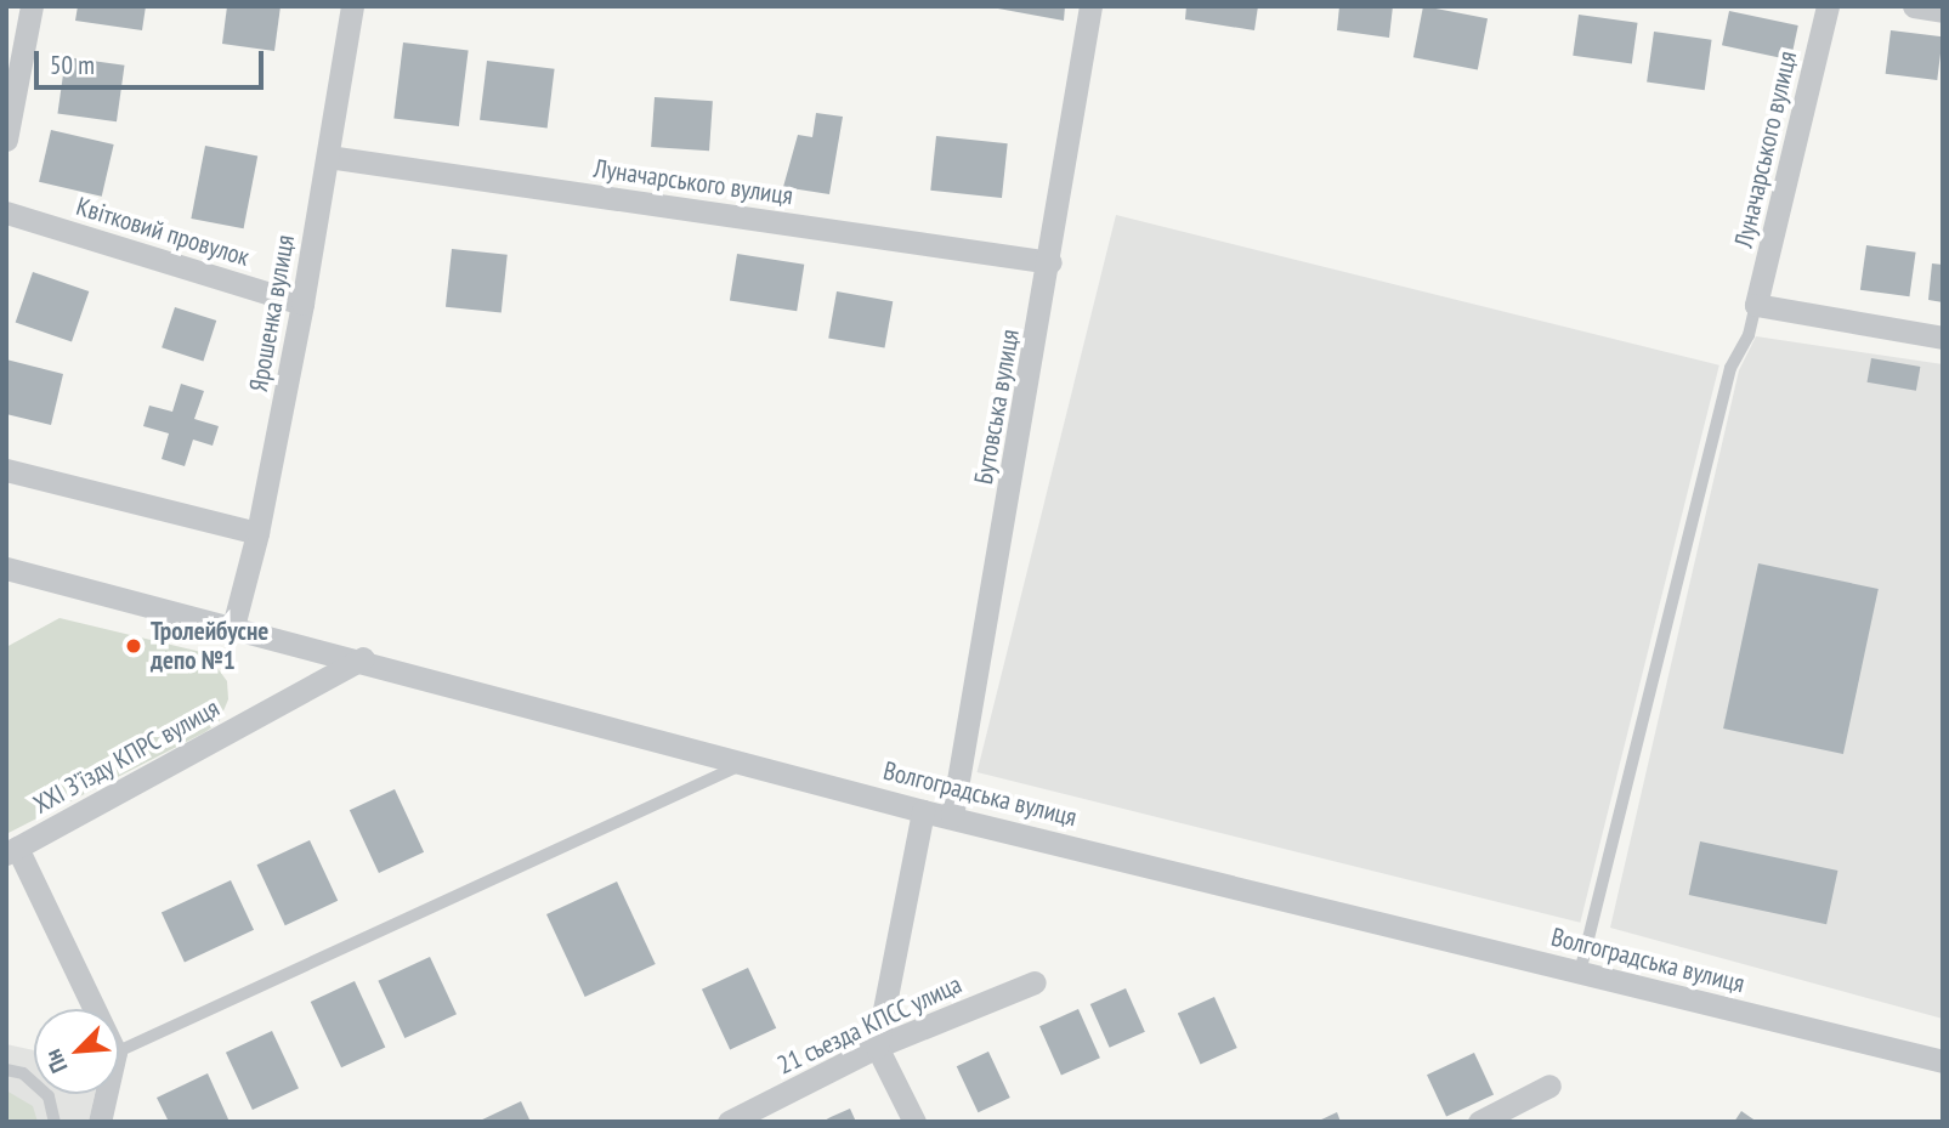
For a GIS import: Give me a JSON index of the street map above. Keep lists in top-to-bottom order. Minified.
{"streets":{"street":["Луначарського вулиця","Квітковий провулок","Ярошенка вулиця","Бутовська вулиця","XXI З’їзду КПРС вулиця","Волгоградська вулиця","21 съезда КПСС улица"]},"crossings":[["Луначарського вулиця","Ярошенка вулиця"],["Луначарського вулиця","Бутовська вулиця"],["Квітковий провулок","Ярошенка вулиця"],["Ярошенка вулиця","Волгоградська вулиця"],["Бутовська вулиця","Волгоградська вулиця"],["XXI З’їзду КПРС вулиця","Волгоградська вулиця"]],"places":["Тролейбусне депо №1"],"scale_bar":"50 m","north":"bottom left"}
